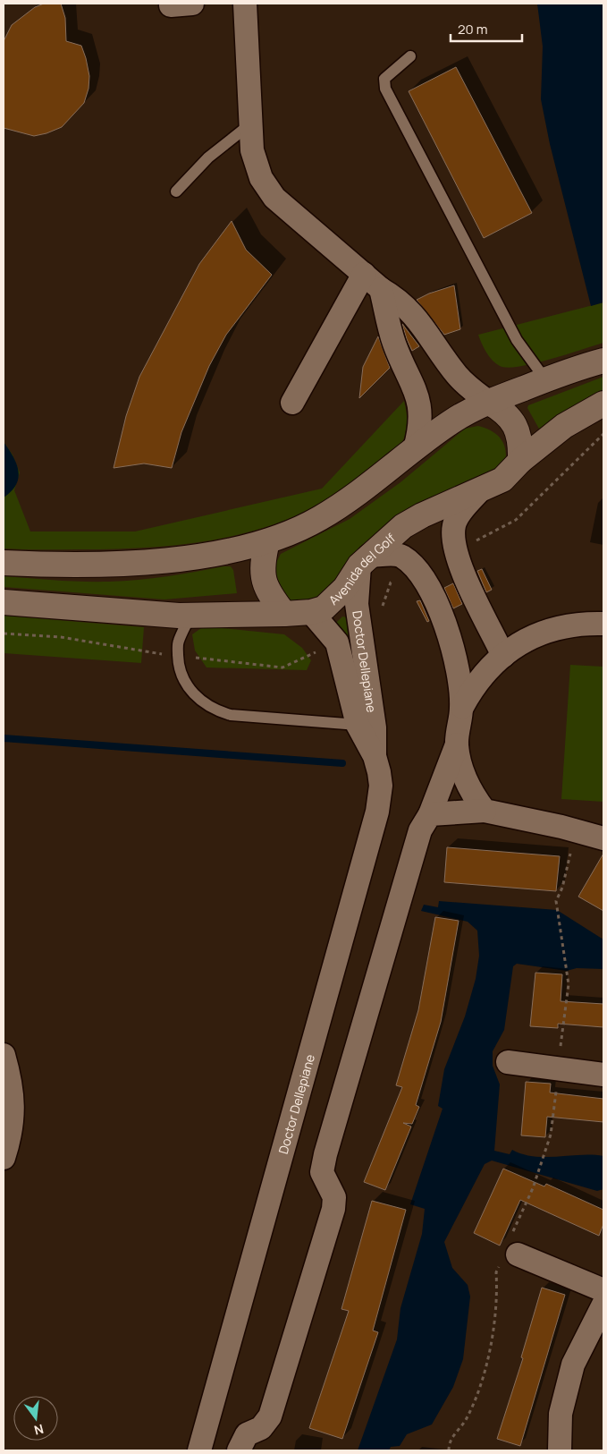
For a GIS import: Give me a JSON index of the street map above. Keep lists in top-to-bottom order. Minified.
{"streets":{"street":["Avenida del Golf","Doctor Dellepiane"]},"crossings":[["Avenida del Golf","Doctor Dellepiane"]],"scale_bar":"20 m","north":"bottom"}
